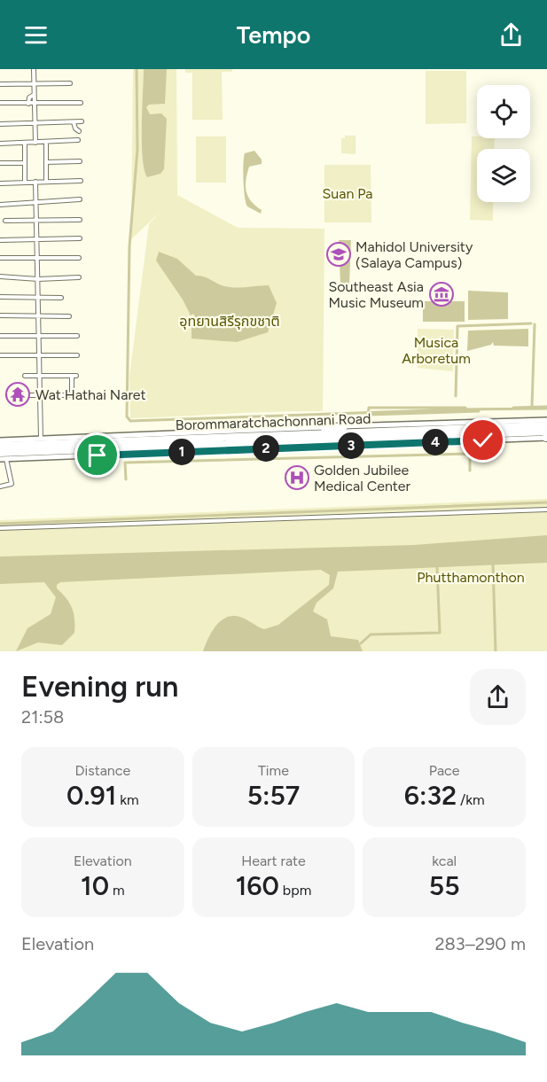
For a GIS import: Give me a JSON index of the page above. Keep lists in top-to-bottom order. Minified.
{"streets":{"highway":["Borommaratchachonnani Road"]},"parks":["Suan Pa","อุทยานสิรีรุกขชาติ","Musica Arboretum","Phutthamonthon"],"places":{"school or university":["Mahidol University (Salaya Campus)"],"museum":["Southeast Asia Music Museum"],"temple":["Wat Hathai Naret"],"hospital":["Golden Jubilee Medical Center"]},"page":{"header":"Tempo","pins":["4","3","2","1"],"heading":["Evening run","21:58"],"stats":[["Distance","0.91 km"],["Time","5:57"],["Pace","6:32 /km"],["Elevation","10 m"],["Heart rate","160 bpm"],["kcal","55"]],"chart":["Elevation","283–290 m"]}}
